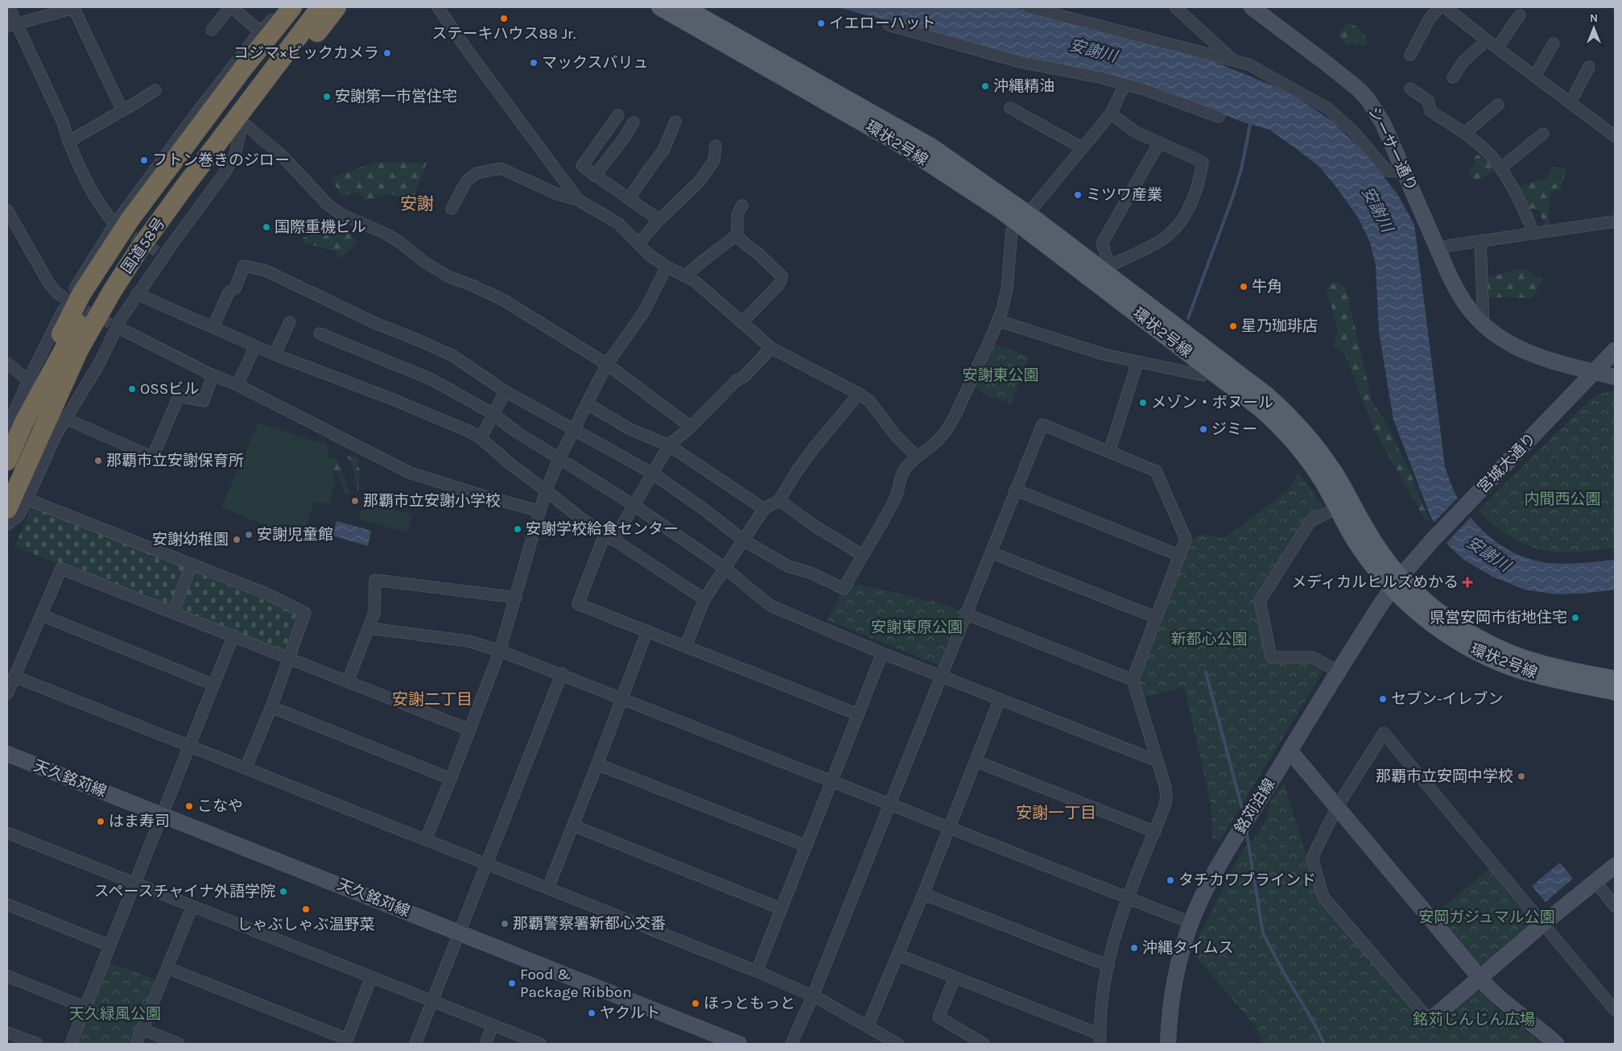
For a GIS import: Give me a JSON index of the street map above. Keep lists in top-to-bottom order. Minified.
{"streets":{"highway":["国道58号"],"main road":["環状2号線"],"street":["シーサー通り","宮城大通り","天久銘苅線","銘苅泊線"]},"crossings":[["環状2号線","宮城大通り"],["環状2号線","銘苅泊線"],["シーサー通り","宮城大通り"],["宮城大通り","銘苅泊線"]],"districts":["安謝","安謝二丁目","安謝一丁目"],"water":["安謝川"],"parks":["安謝東公園","内間西公園","安謝東原公園","新都心公園","安岡ガジュマル公園","天久緑風公園","銘苅じんじん広場"],"places":{"other":["ステーキハウス88 Jr.","イエローハット","コジマ×ビックカメラ","マックスバリュ","沖縄精油","安謝第一市営住宅","フトン巻きのジロー","ミツワ産業","国際重機ビル","牛角","星乃珈琲店","OSSビル","メゾン・ボヌール","ジミー","那覇市立安謝保育所","那覇市立安謝小学校","安謝学校給食センター","安謝児童館","安謝幼稚園","県営安岡市街地住宅","セブン-イレブン","那覇市立安岡中学校","こなや","はま寿司","タチカワブラインド","スペースチャイナ外語学院","しゃぶしゃぶ温野菜","那覇警察署新都心交番","沖縄タイムス","Food & Package Ribbon","ほっともっと","ヤクルト"],"health":["メディカルヒルズめかる"]},"north":"top"}
